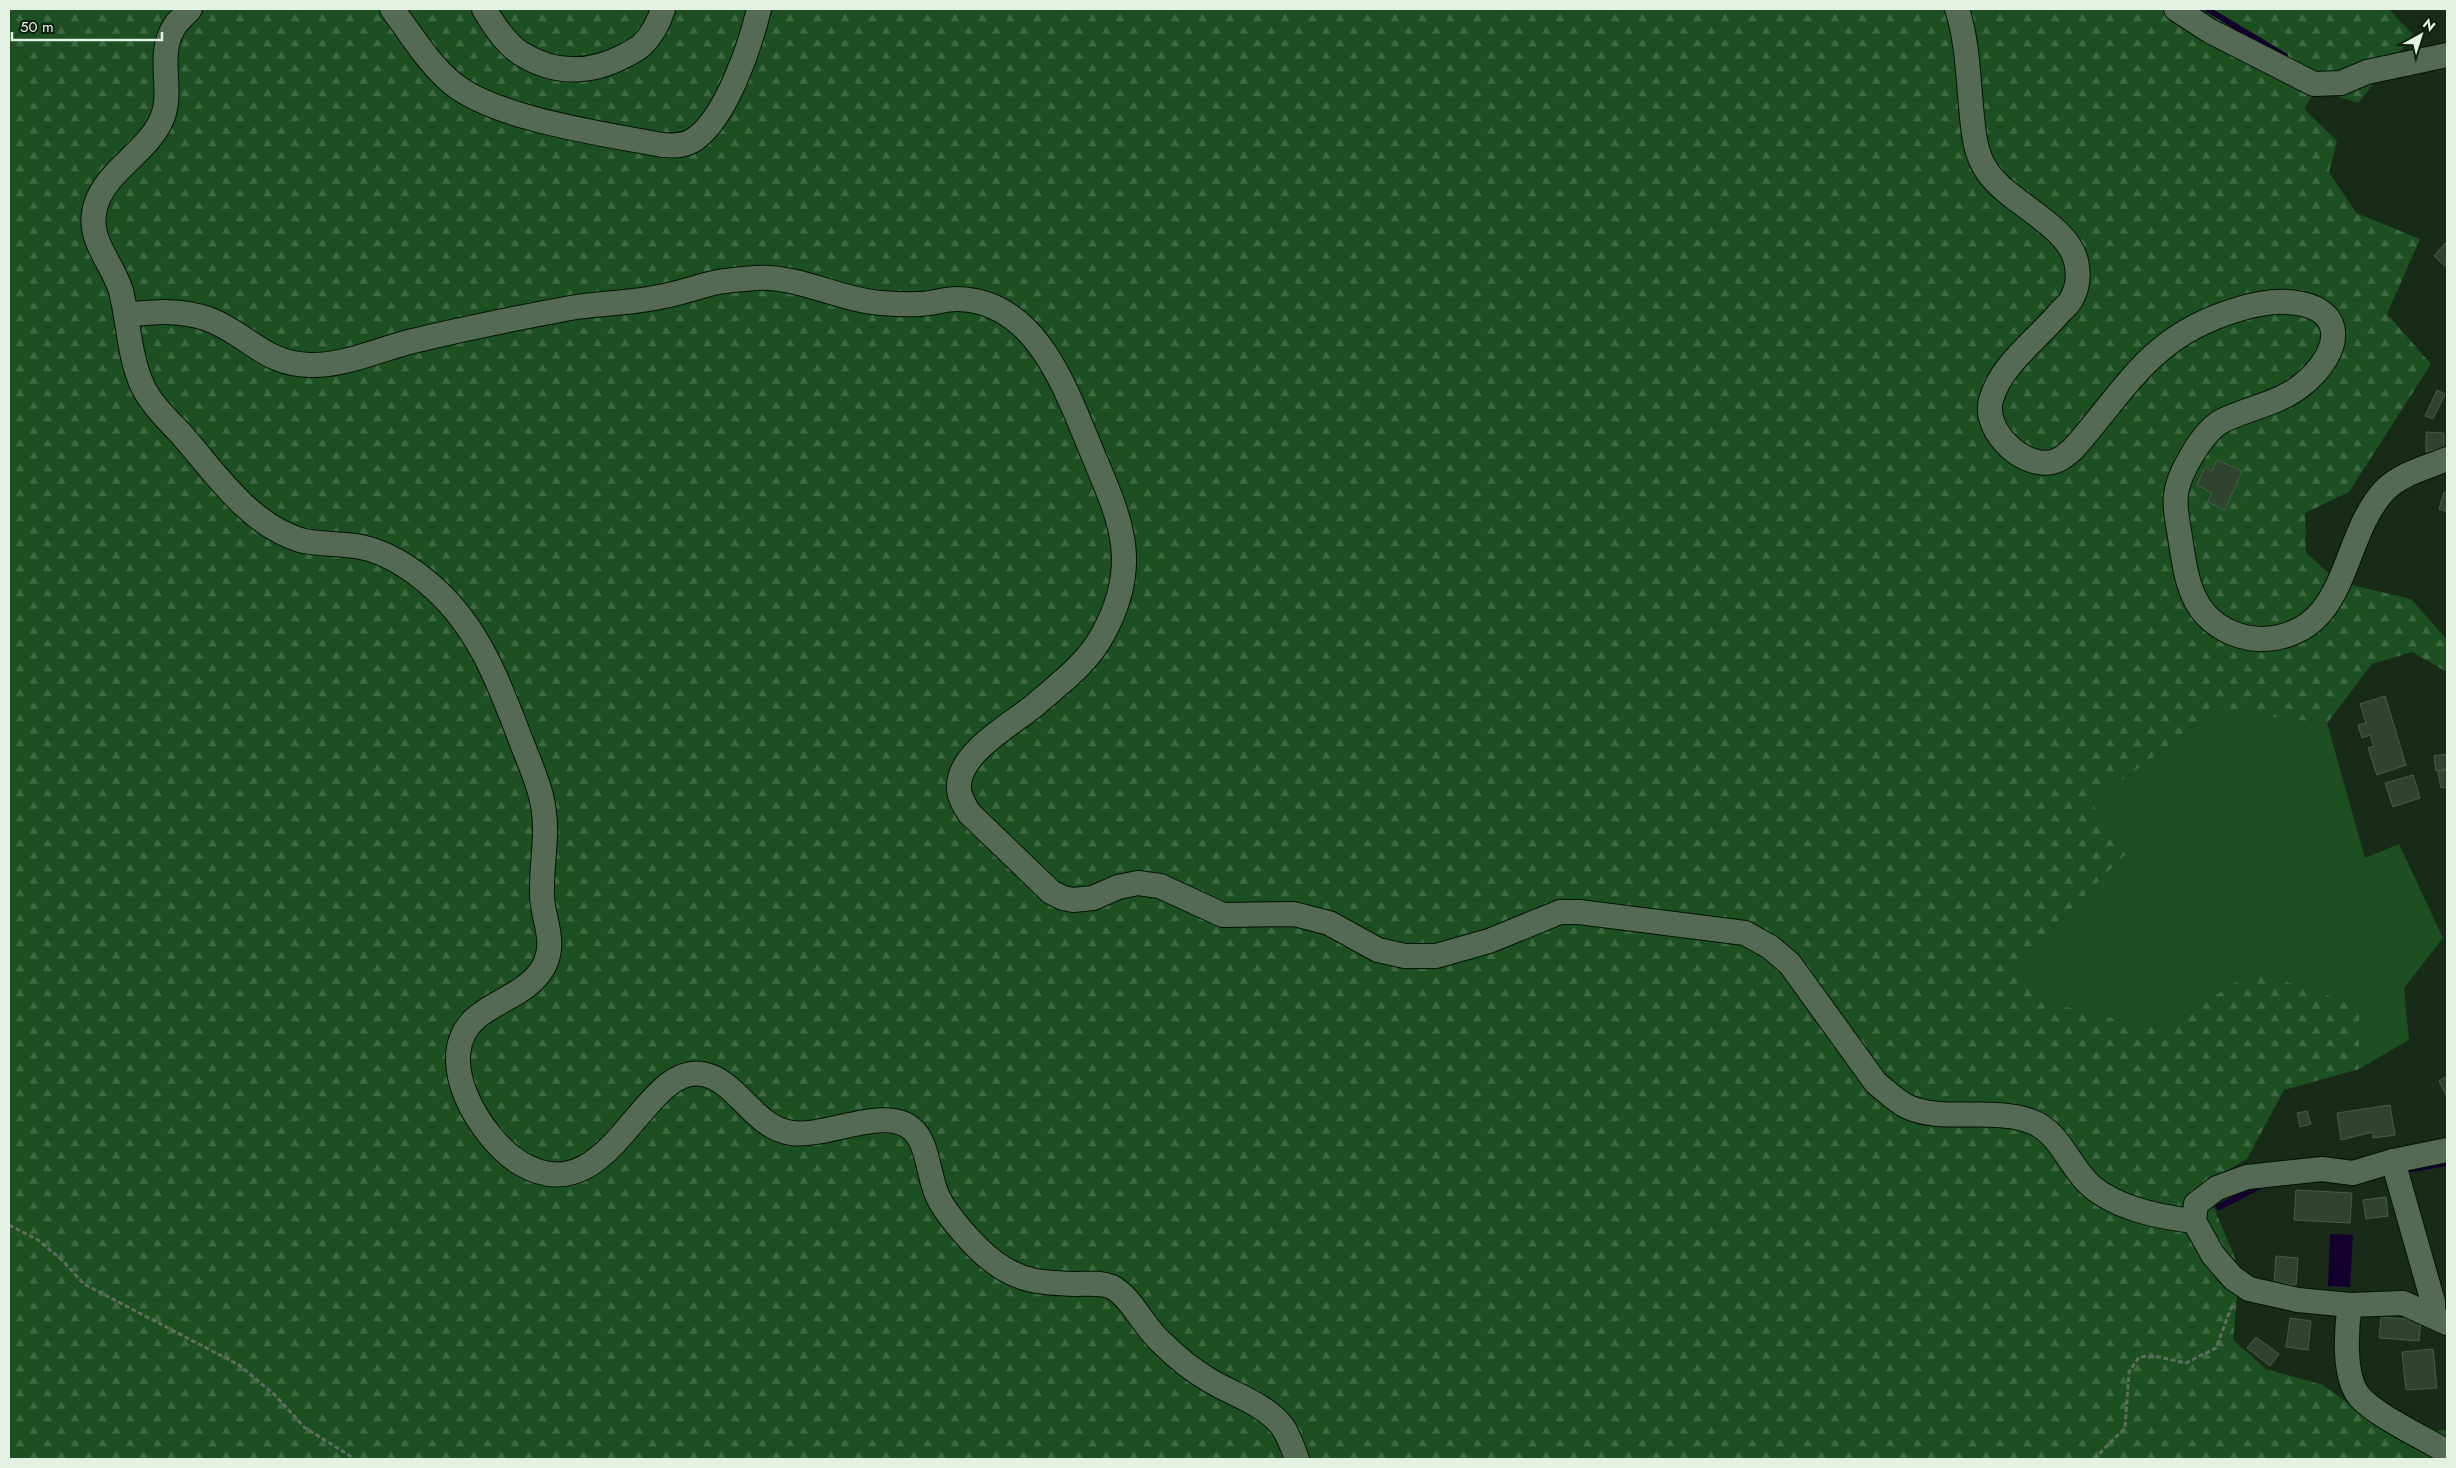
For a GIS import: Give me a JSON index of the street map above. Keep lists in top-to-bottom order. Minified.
{"scale_bar":"50 m","north":"top right"}
